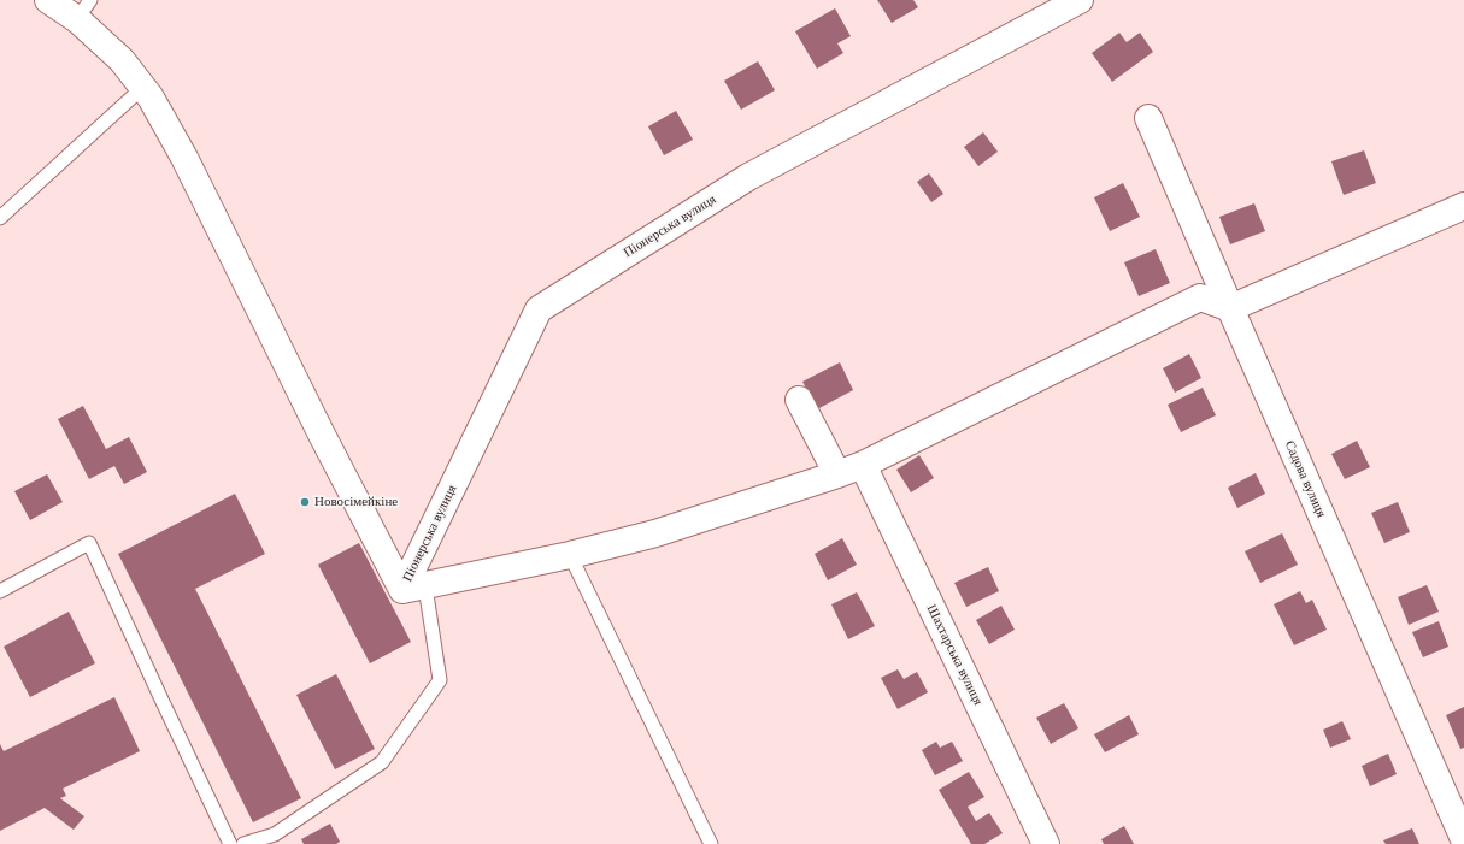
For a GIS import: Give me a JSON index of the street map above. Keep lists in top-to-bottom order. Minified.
{"streets":{"street":["Піонерська вулиця","Садова вулиця","Шахтарська вулиця"]},"places":["Новосімейкіне"]}
